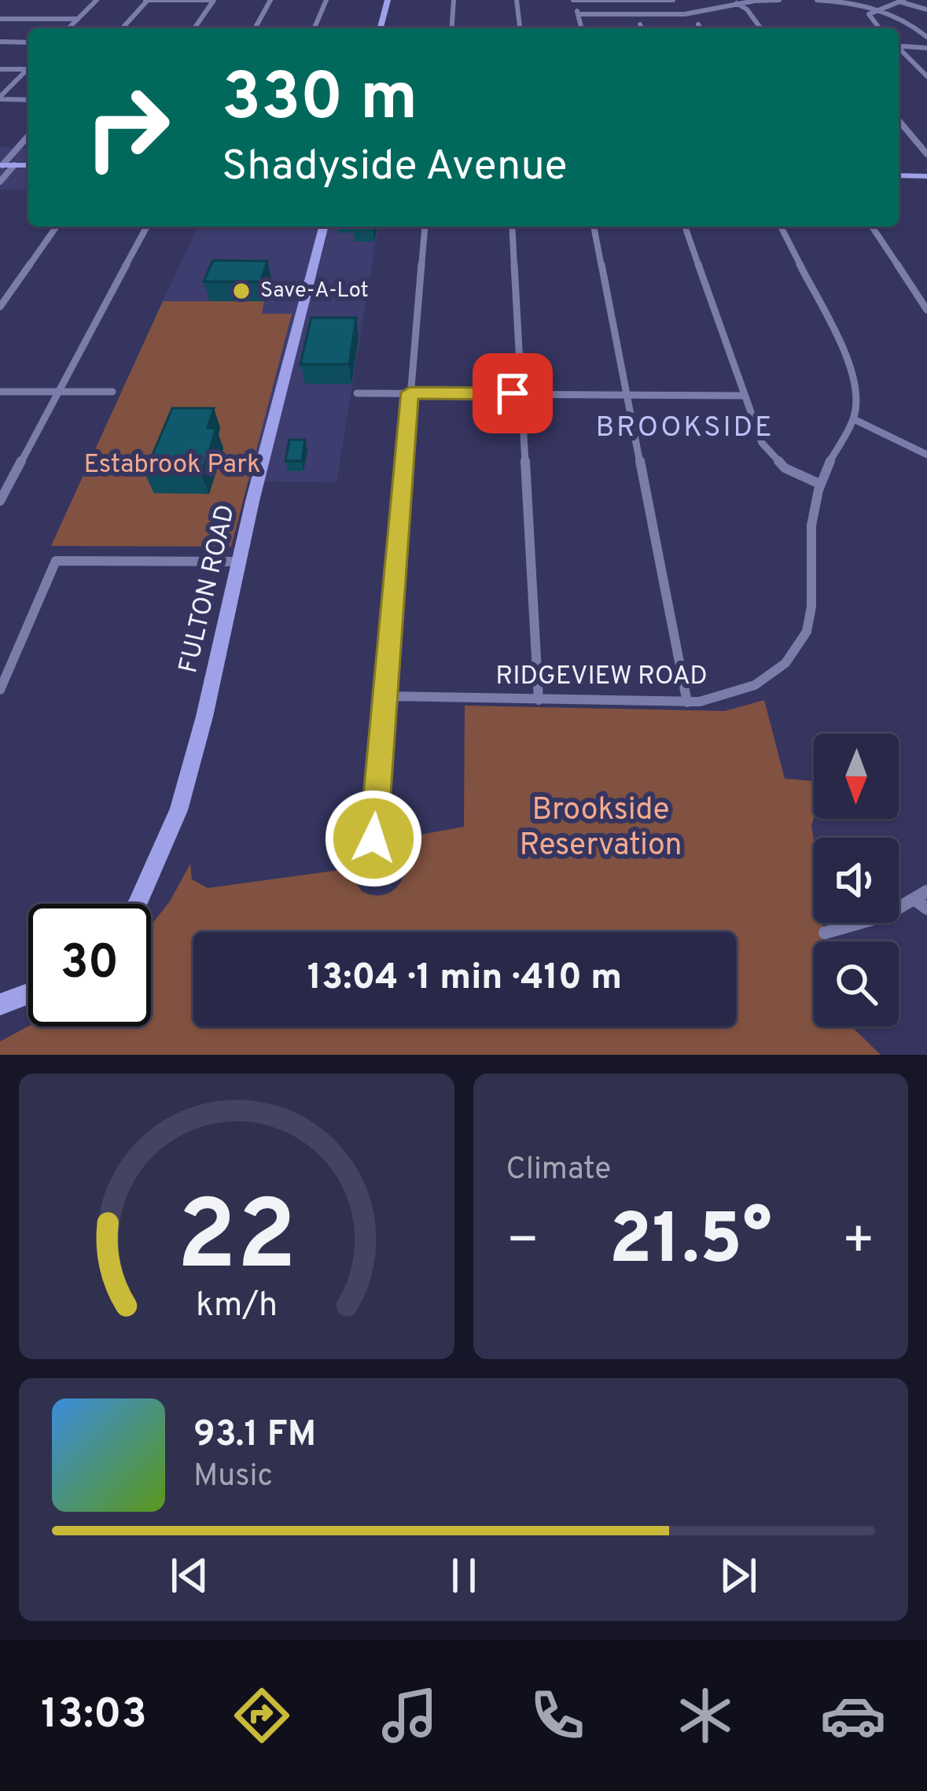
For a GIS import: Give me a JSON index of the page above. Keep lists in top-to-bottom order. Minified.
{"streets":{"main road":["FULTON ROAD"],"street":["RIDGEVIEW ROAD"]},"districts":["BROOKSIDE"],"parks":["Estabrook Park","Brookside Reservation"],"places":["Save-A-Lot"],"north":"bottom","page":{"turn":["330 m","Shadyside Avenue"],"limit":"30","trip":"13:04 · 1 min · 410 m","tile":"Climate","heat":["−","21.5°","+"],"song":["93.1 FM","Music"],"tabs":"13:03","gauge":["22","km/h"]}}
